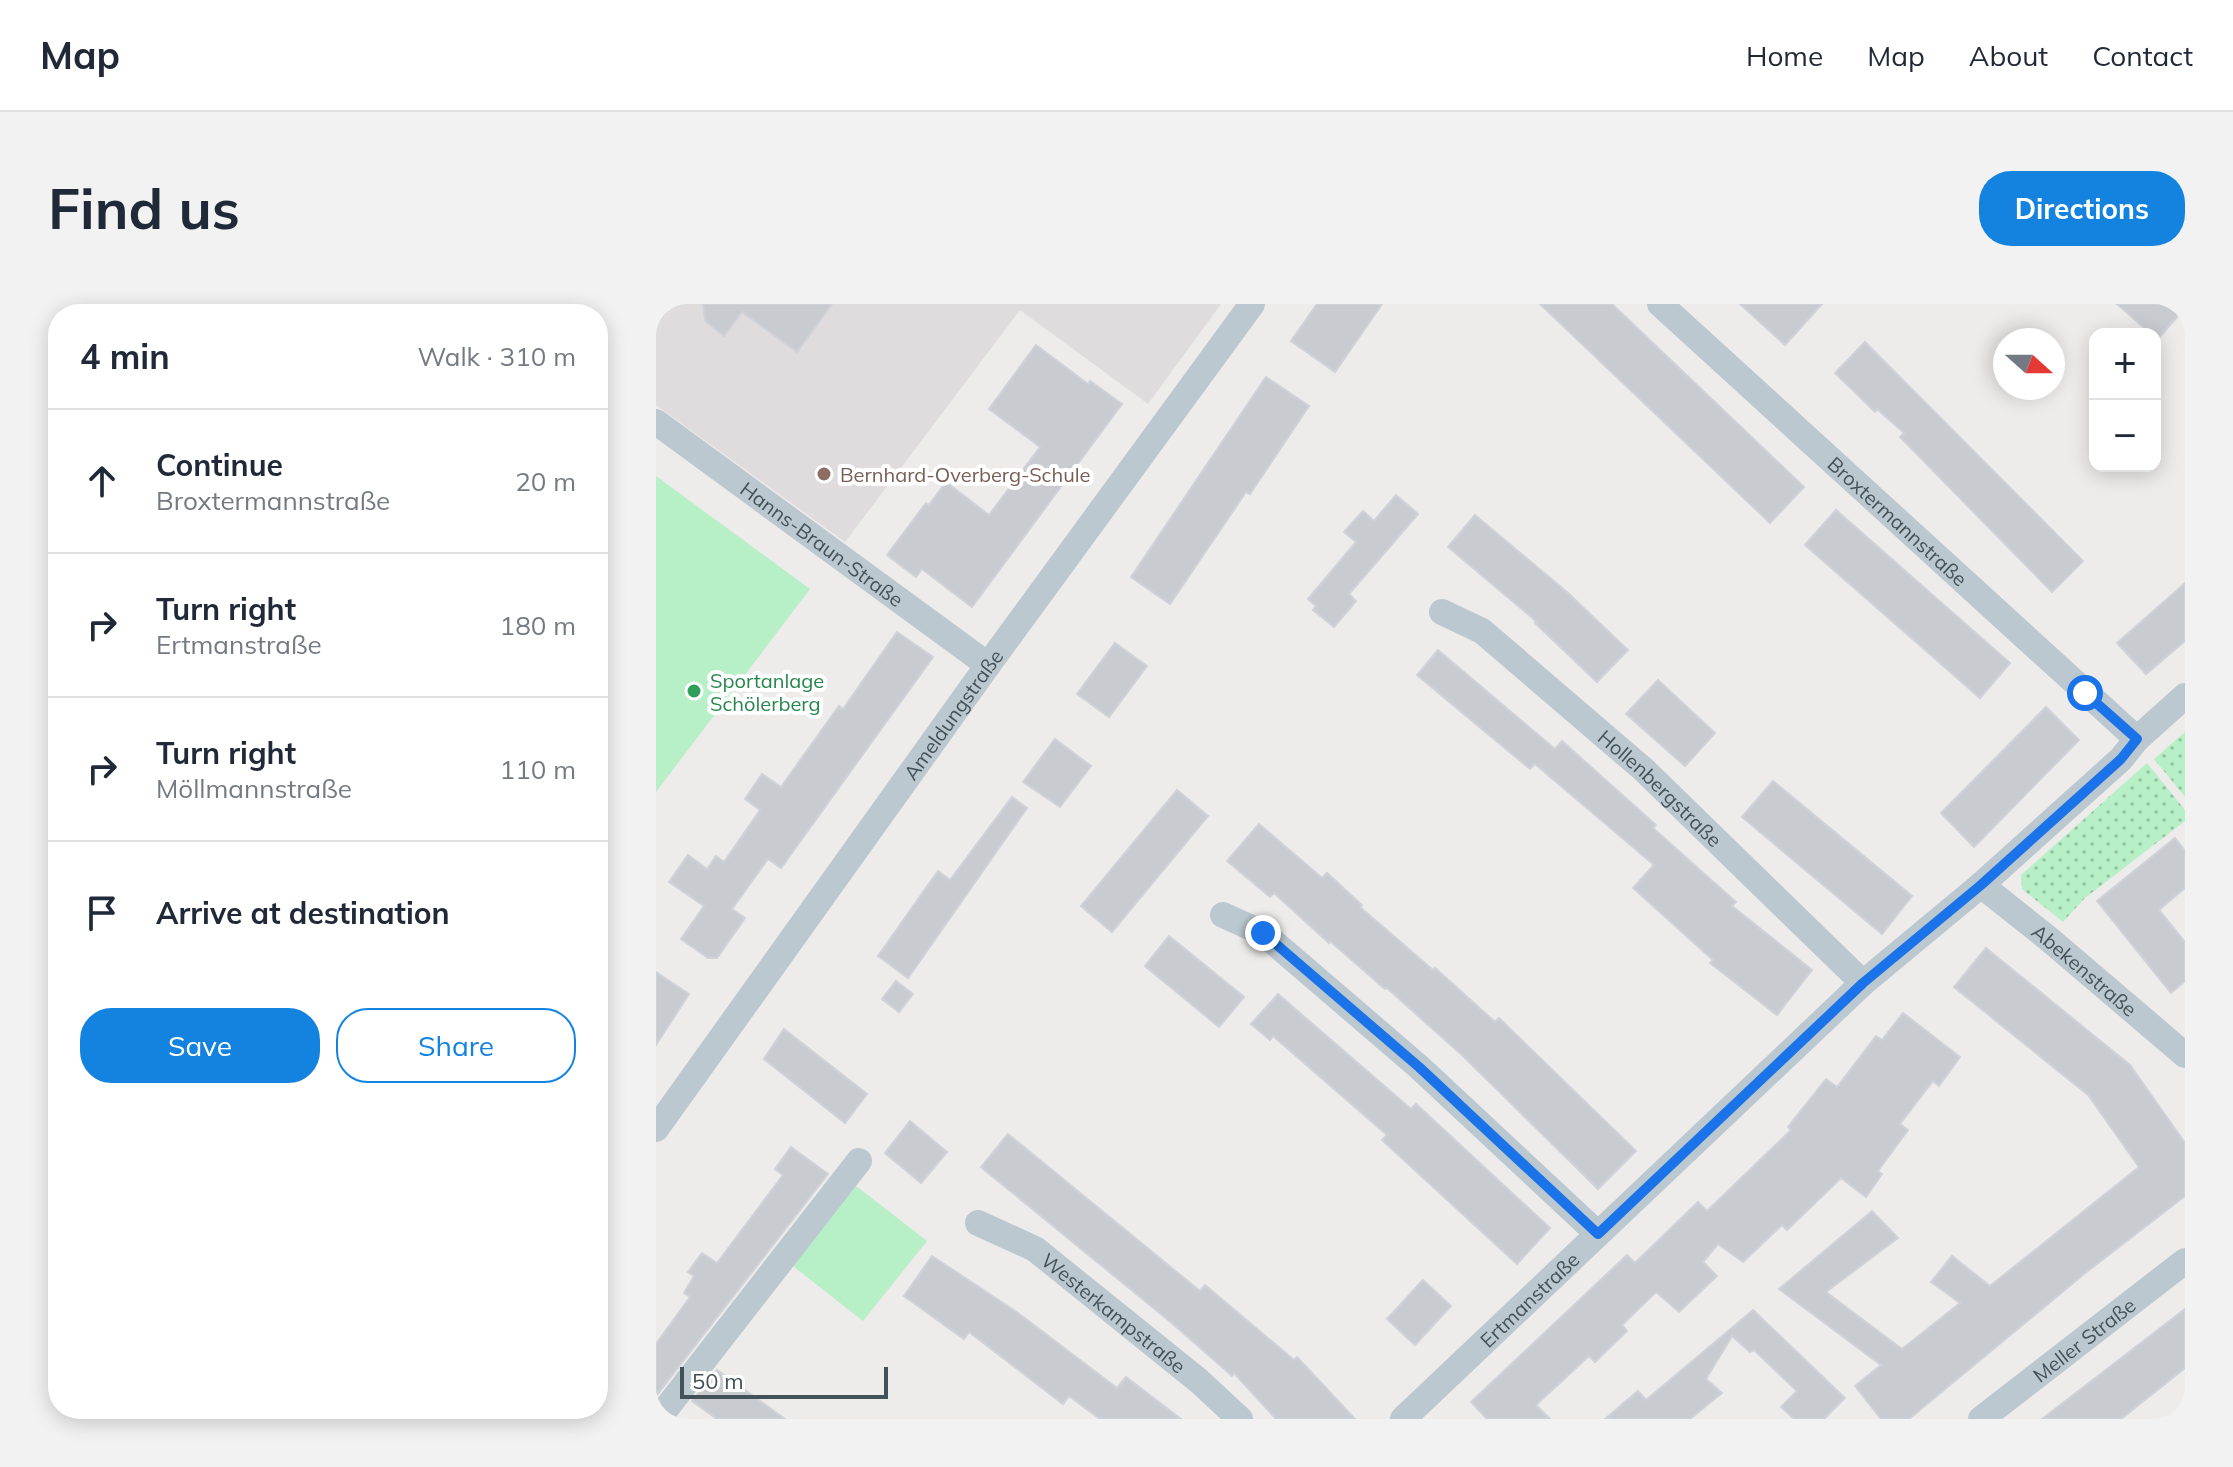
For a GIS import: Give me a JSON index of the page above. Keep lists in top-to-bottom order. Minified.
{"streets":{"street":["Broxtermannstraße","Hanns-Braun-Straße","Ameldungstraße","Hollenbergstraße","Abekenstraße","Ertmanstraße","Westerkampstraße","Meller Straße"]},"crossings":[["Broxtermannstraße","Ertmanstraße"],["Hanns-Braun-Straße","Ameldungstraße"],["Hollenbergstraße","Ertmanstraße"],["Abekenstraße","Ertmanstraße"]],"places":["Bernhard-Overberg-Schule","Sportanlage Schölerberg"],"scale_bar":"50 m","north":"right","page":{"header":"Map","nav":["Home","Map","About","Contact"],"buttons":["Directions",["Save","Share"]],"title":"Find us","heading":["4 min","Walk · 310 m"],"map_buttons":["+","−"],"list":[["Continue","Broxtermannstraße","20 m"],["Turn right","Ertmanstraße","180 m"],["Turn right","Möllmannstraße","110 m"],"Arrive at destination"],"scale":"50 m"}}
